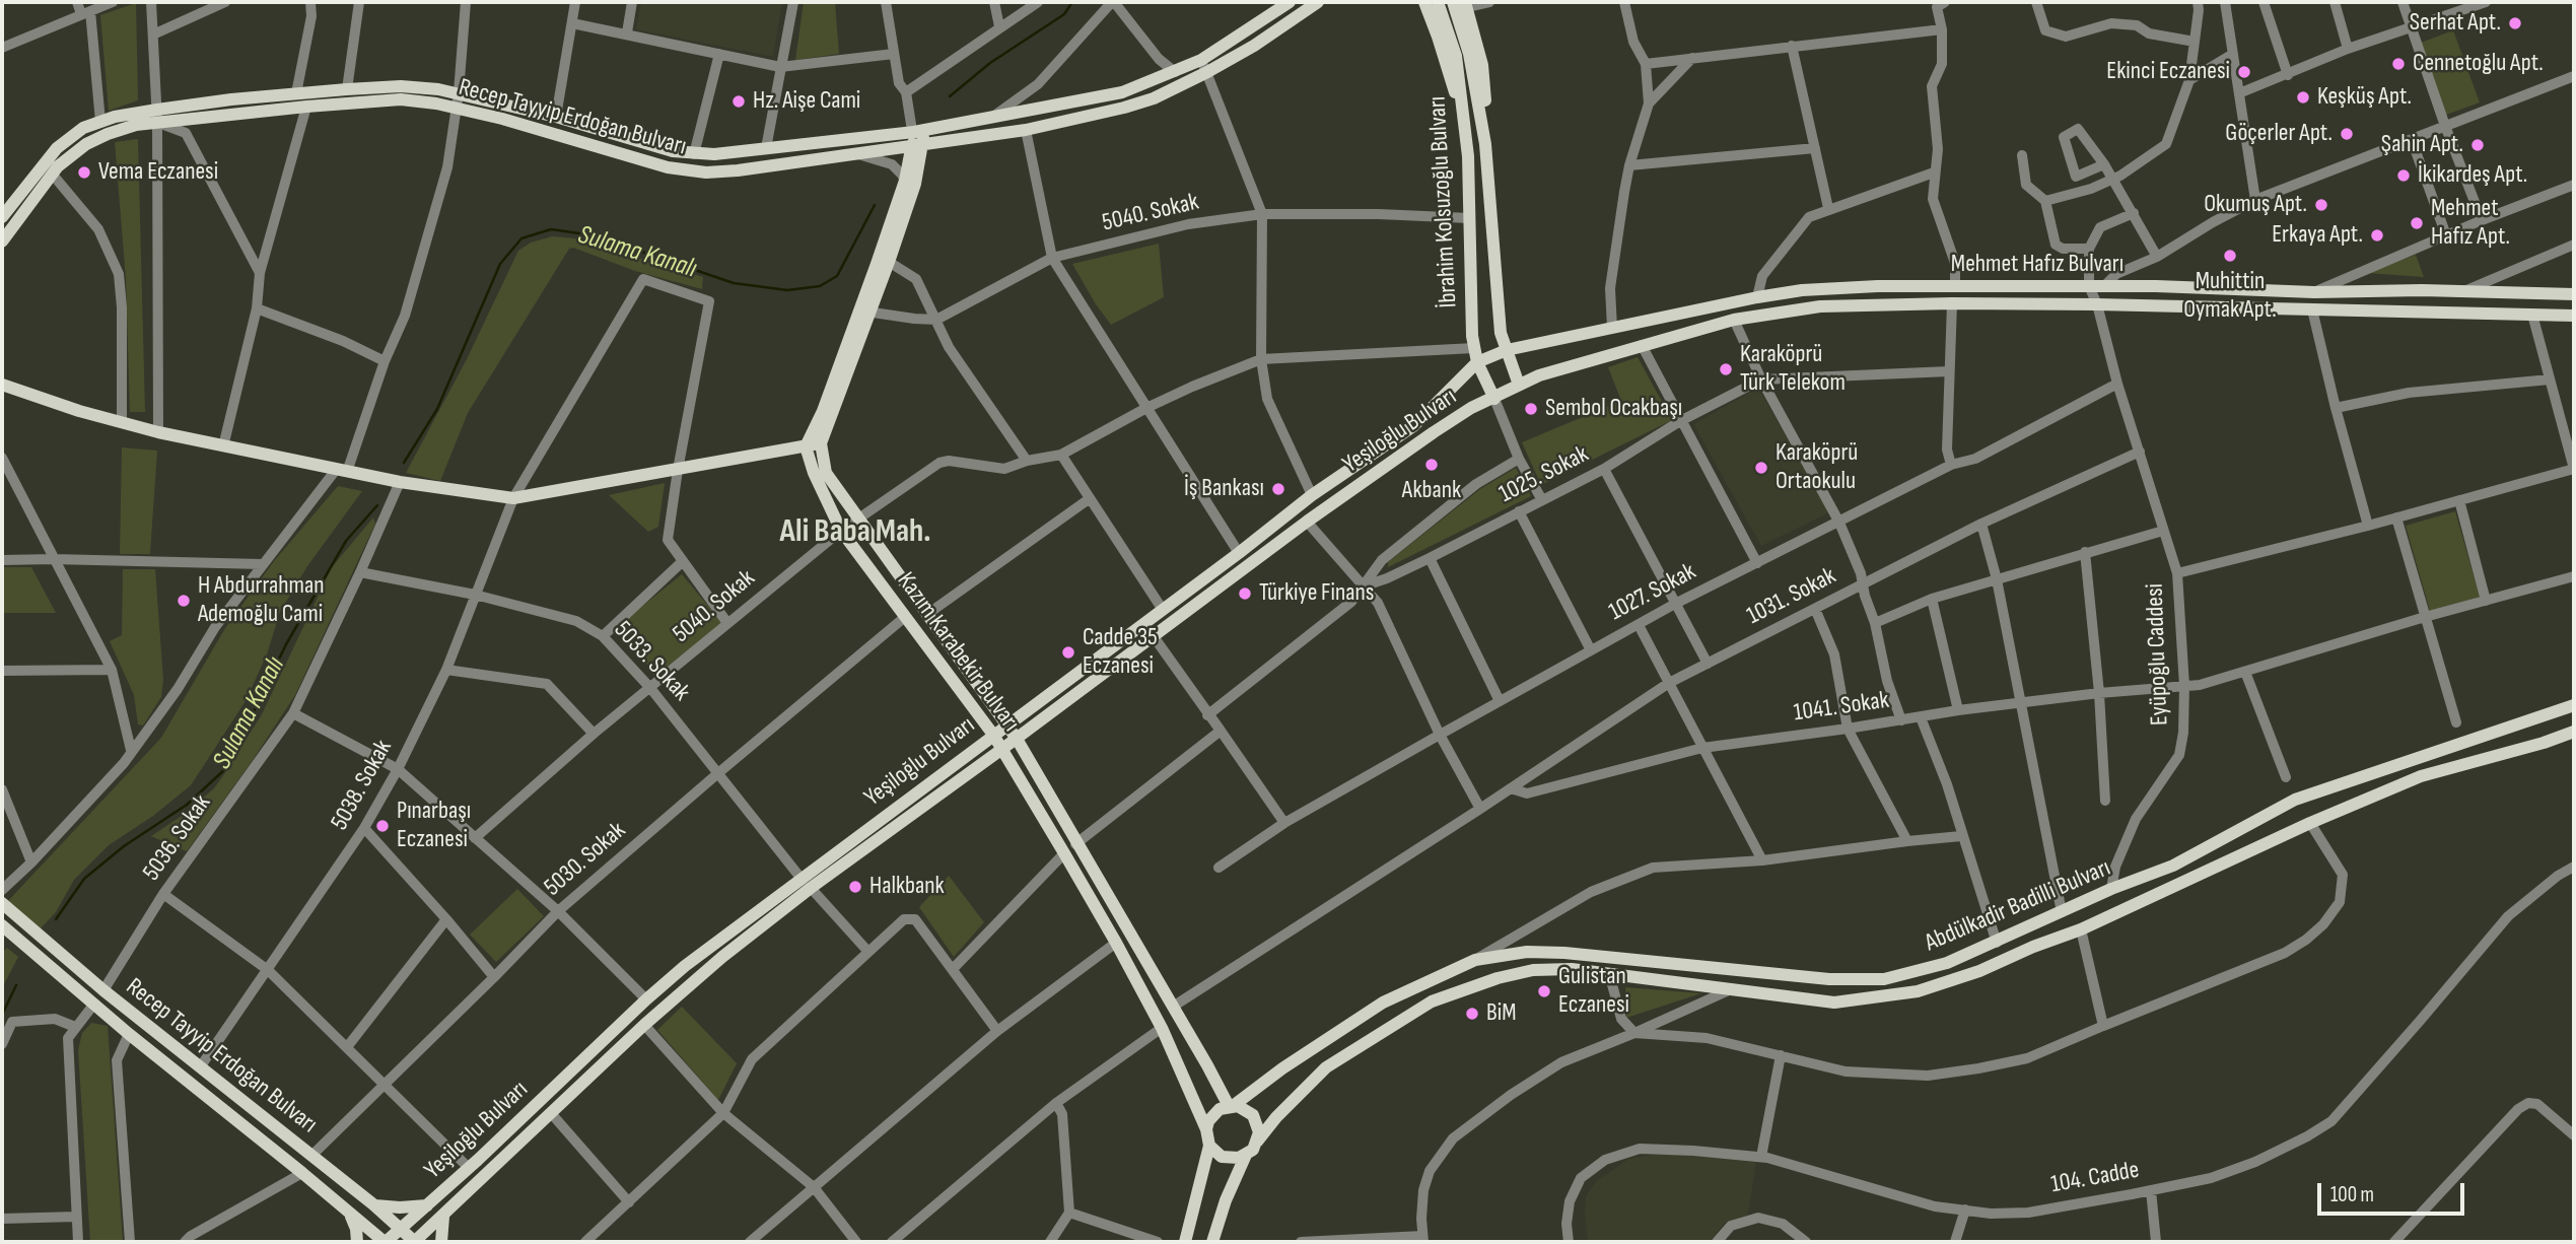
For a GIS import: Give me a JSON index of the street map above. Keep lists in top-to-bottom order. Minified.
{"streets":{"main road":["Recep Tayyip Erdoğan Bulvarı","İbrahim Kolsuzoğlu Bulvarı","Mehmet Hafız Bulvarı","Yeşiloğlu Bulvarı","Kazım Karabekir Bulvarı","Abdülkadir Badilli Bulvarı"],"street":["5040. Sokak","1025. Sokak","1027. Sokak","1031. Sokak","Eyüpoğlu Caddesi","5033. Sokak","1041. Sokak","5038. Sokak","5036. Sokak","5030. Sokak","104. Cadde"]},"crossings":[["Recep Tayyip Erdoğan Bulvarı","Yeşiloğlu Bulvarı"],["Recep Tayyip Erdoğan Bulvarı","5038. Sokak"],["Recep Tayyip Erdoğan Bulvarı","5036. Sokak"],["Recep Tayyip Erdoğan Bulvarı","5030. Sokak"],["İbrahim Kolsuzoğlu Bulvarı","5040. Sokak"],["İbrahim Kolsuzoğlu Bulvarı","Mehmet Hafız Bulvarı"],["İbrahim Kolsuzoğlu Bulvarı","Yeşiloğlu Bulvarı"],["5040. Sokak","Kazım Karabekir Bulvarı"],["5040. Sokak","5033. Sokak"],["Mehmet Hafız Bulvarı","Yeşiloğlu Bulvarı"],["Mehmet Hafız Bulvarı","Eyüpoğlu Caddesi"],["Yeşiloğlu Bulvarı","Kazım Karabekir Bulvarı"],["Yeşiloğlu Bulvarı","5033. Sokak"],["1027. Sokak","Eyüpoğlu Caddesi"],["1031. Sokak","Kazım Karabekir Bulvarı"],["1031. Sokak","Eyüpoğlu Caddesi"],["1031. Sokak","1041. Sokak"],["Kazım Karabekir Bulvarı","5030. Sokak"],["Kazım Karabekir Bulvarı","Abdülkadir Badilli Bulvarı"],["Eyüpoğlu Caddesi","1041. Sokak"],["Eyüpoğlu Caddesi","Abdülkadir Badilli Bulvarı"],["5033. Sokak","5038. Sokak"],["5033. Sokak","5036. Sokak"],["5033. Sokak","5030. Sokak"]],"districts":["Ali Baba Mah."],"water":["Sulama Kanalı"],"places":["Serhat Apt.","Cennetoğlu Apt.","Ekinci Eczanesi","Keşküş Apt.","Hz. Aişe Cami","Göçerler Apt.","Şahin Apt.","Vema Eczanesi","İkikardeş Apt.","Okumuş Apt.","Mehmet Hafız Apt.","Erkaya Apt.","Muhittin Oymak Apt.","Karaköprü Türk Telekom","Sembol Ocakbaşı","Akbank","Karaköprü Ortaokulu","İş Bankası","Türkiye Finans","H Abdurrahman Ademoğlu Cami","Cadde 35 Eczanesi","Pınarbaşı Eczanesi","Halkbank","Gulistan Eczanesi","BiM"],"scale_bar":"100 m"}
